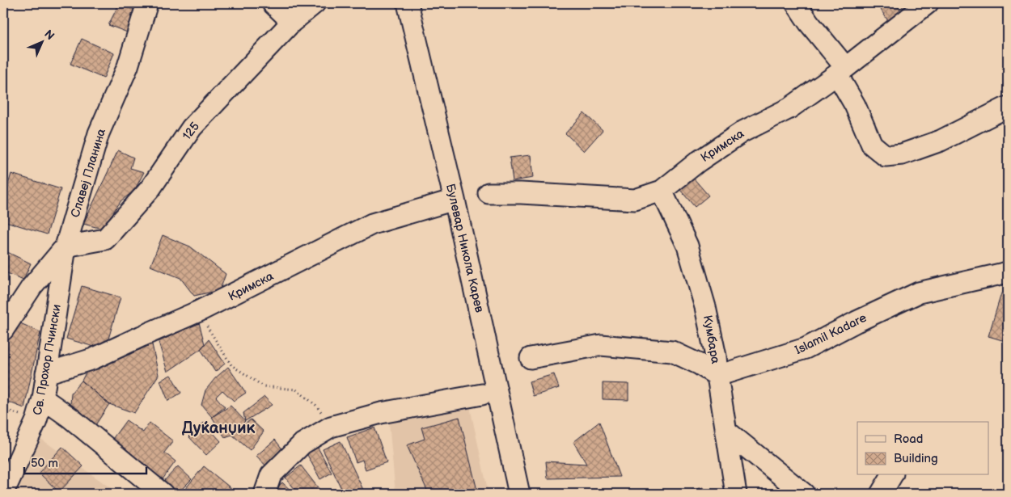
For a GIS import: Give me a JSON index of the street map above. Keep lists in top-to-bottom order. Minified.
{"streets":{"street":["125","Кримска","Славеј Планина","Булевар Никола Карев","Islamil Kadare","Кумбара","Св. Прохор Пчински"]},"crossings":[["125","Славеј Планина"],["125","Св. Прохор Пчински"],["Кримска","Булевар Никола Карев"],["Кримска","Кумбара"],["Кримска","Св. Прохор Пчински"],["Славеј Планина","Св. Прохор Пчински"],["Islamil Kadare","Кумбара"]],"districts":["Дуќанџик"],"legend":["Road","Building"],"scale_bar":"50 m","north":"top right"}
